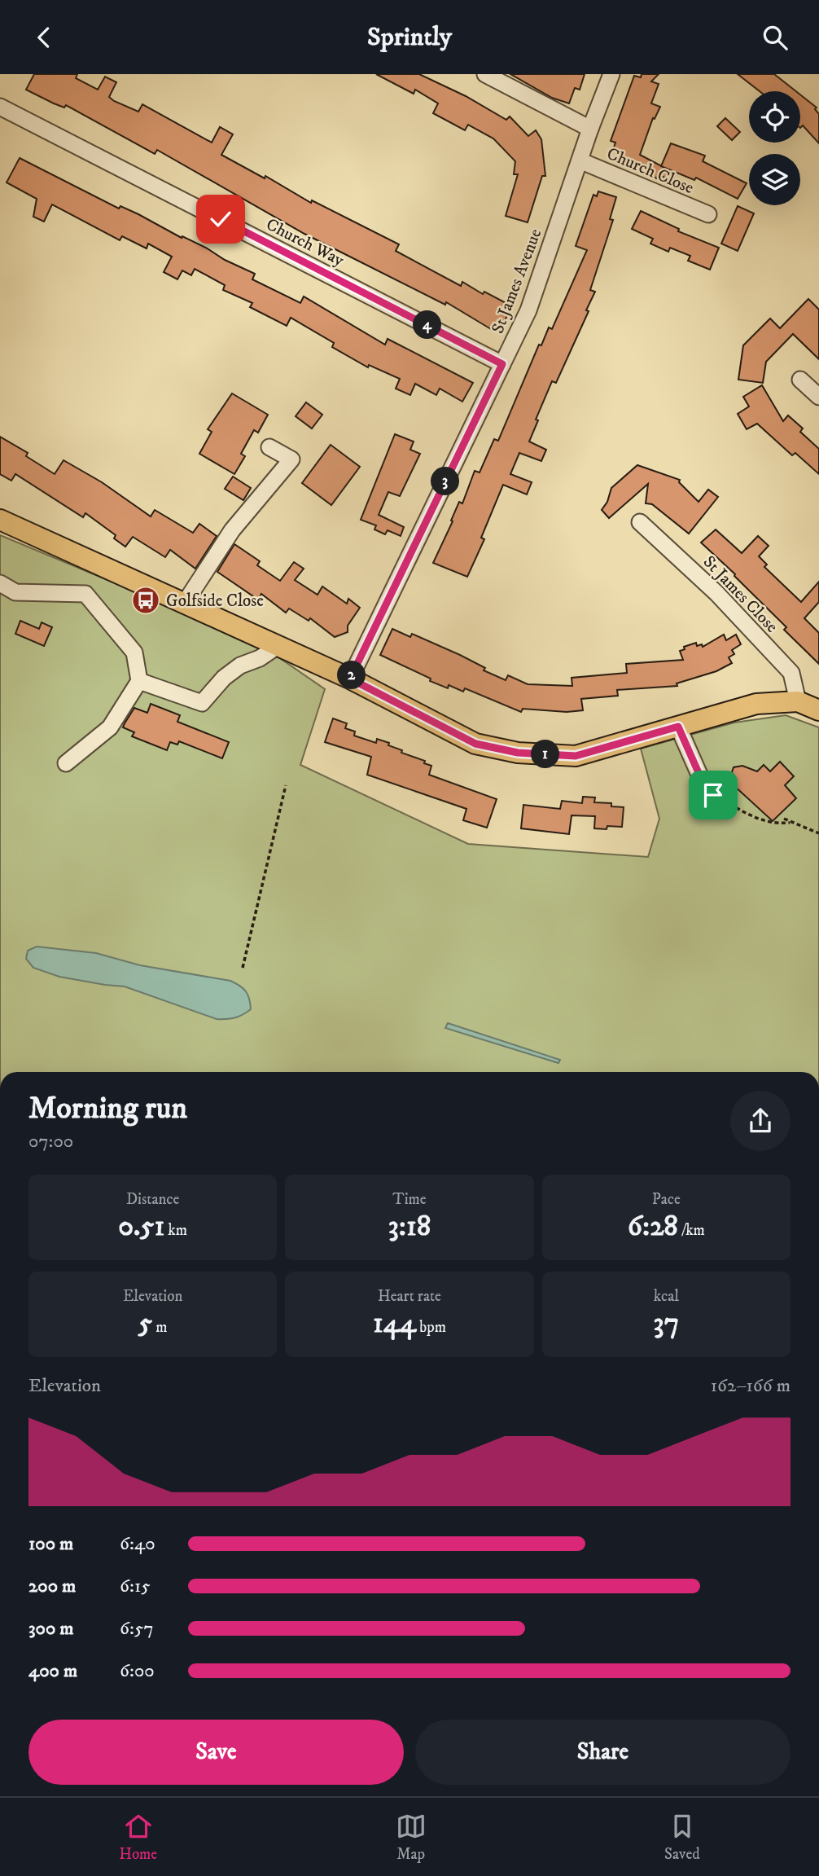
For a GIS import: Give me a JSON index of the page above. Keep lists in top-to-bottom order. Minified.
{"streets":{"street":["Church Close","Church Way","St James Avenue","St James Close"]},"crossings":[["Church Close","St James Avenue"],["Church Way","St James Avenue"]],"places":{"bus stop":["Golfside Close"]},"page":{"header":"Sprintly","pins":["4","3","2","1"],"heading":["Morning run","07:00"],"stats":[["Distance","0.51 km"],["Time","3:18"],["Pace","6:28 /km"],["Elevation","5 m"],["Heart rate","144 bpm"],["kcal","37"]],"chart":["Elevation","162–166 m"],"list":[{"name":"100 m","note":"6:40"},{"name":"200 m","note":"6:15"},{"name":"300 m","note":"6:57"},{"name":"400 m","note":"6:00"}],"buttons":["Save","Share"],"tabs":["Home","Map","Saved"]}}
